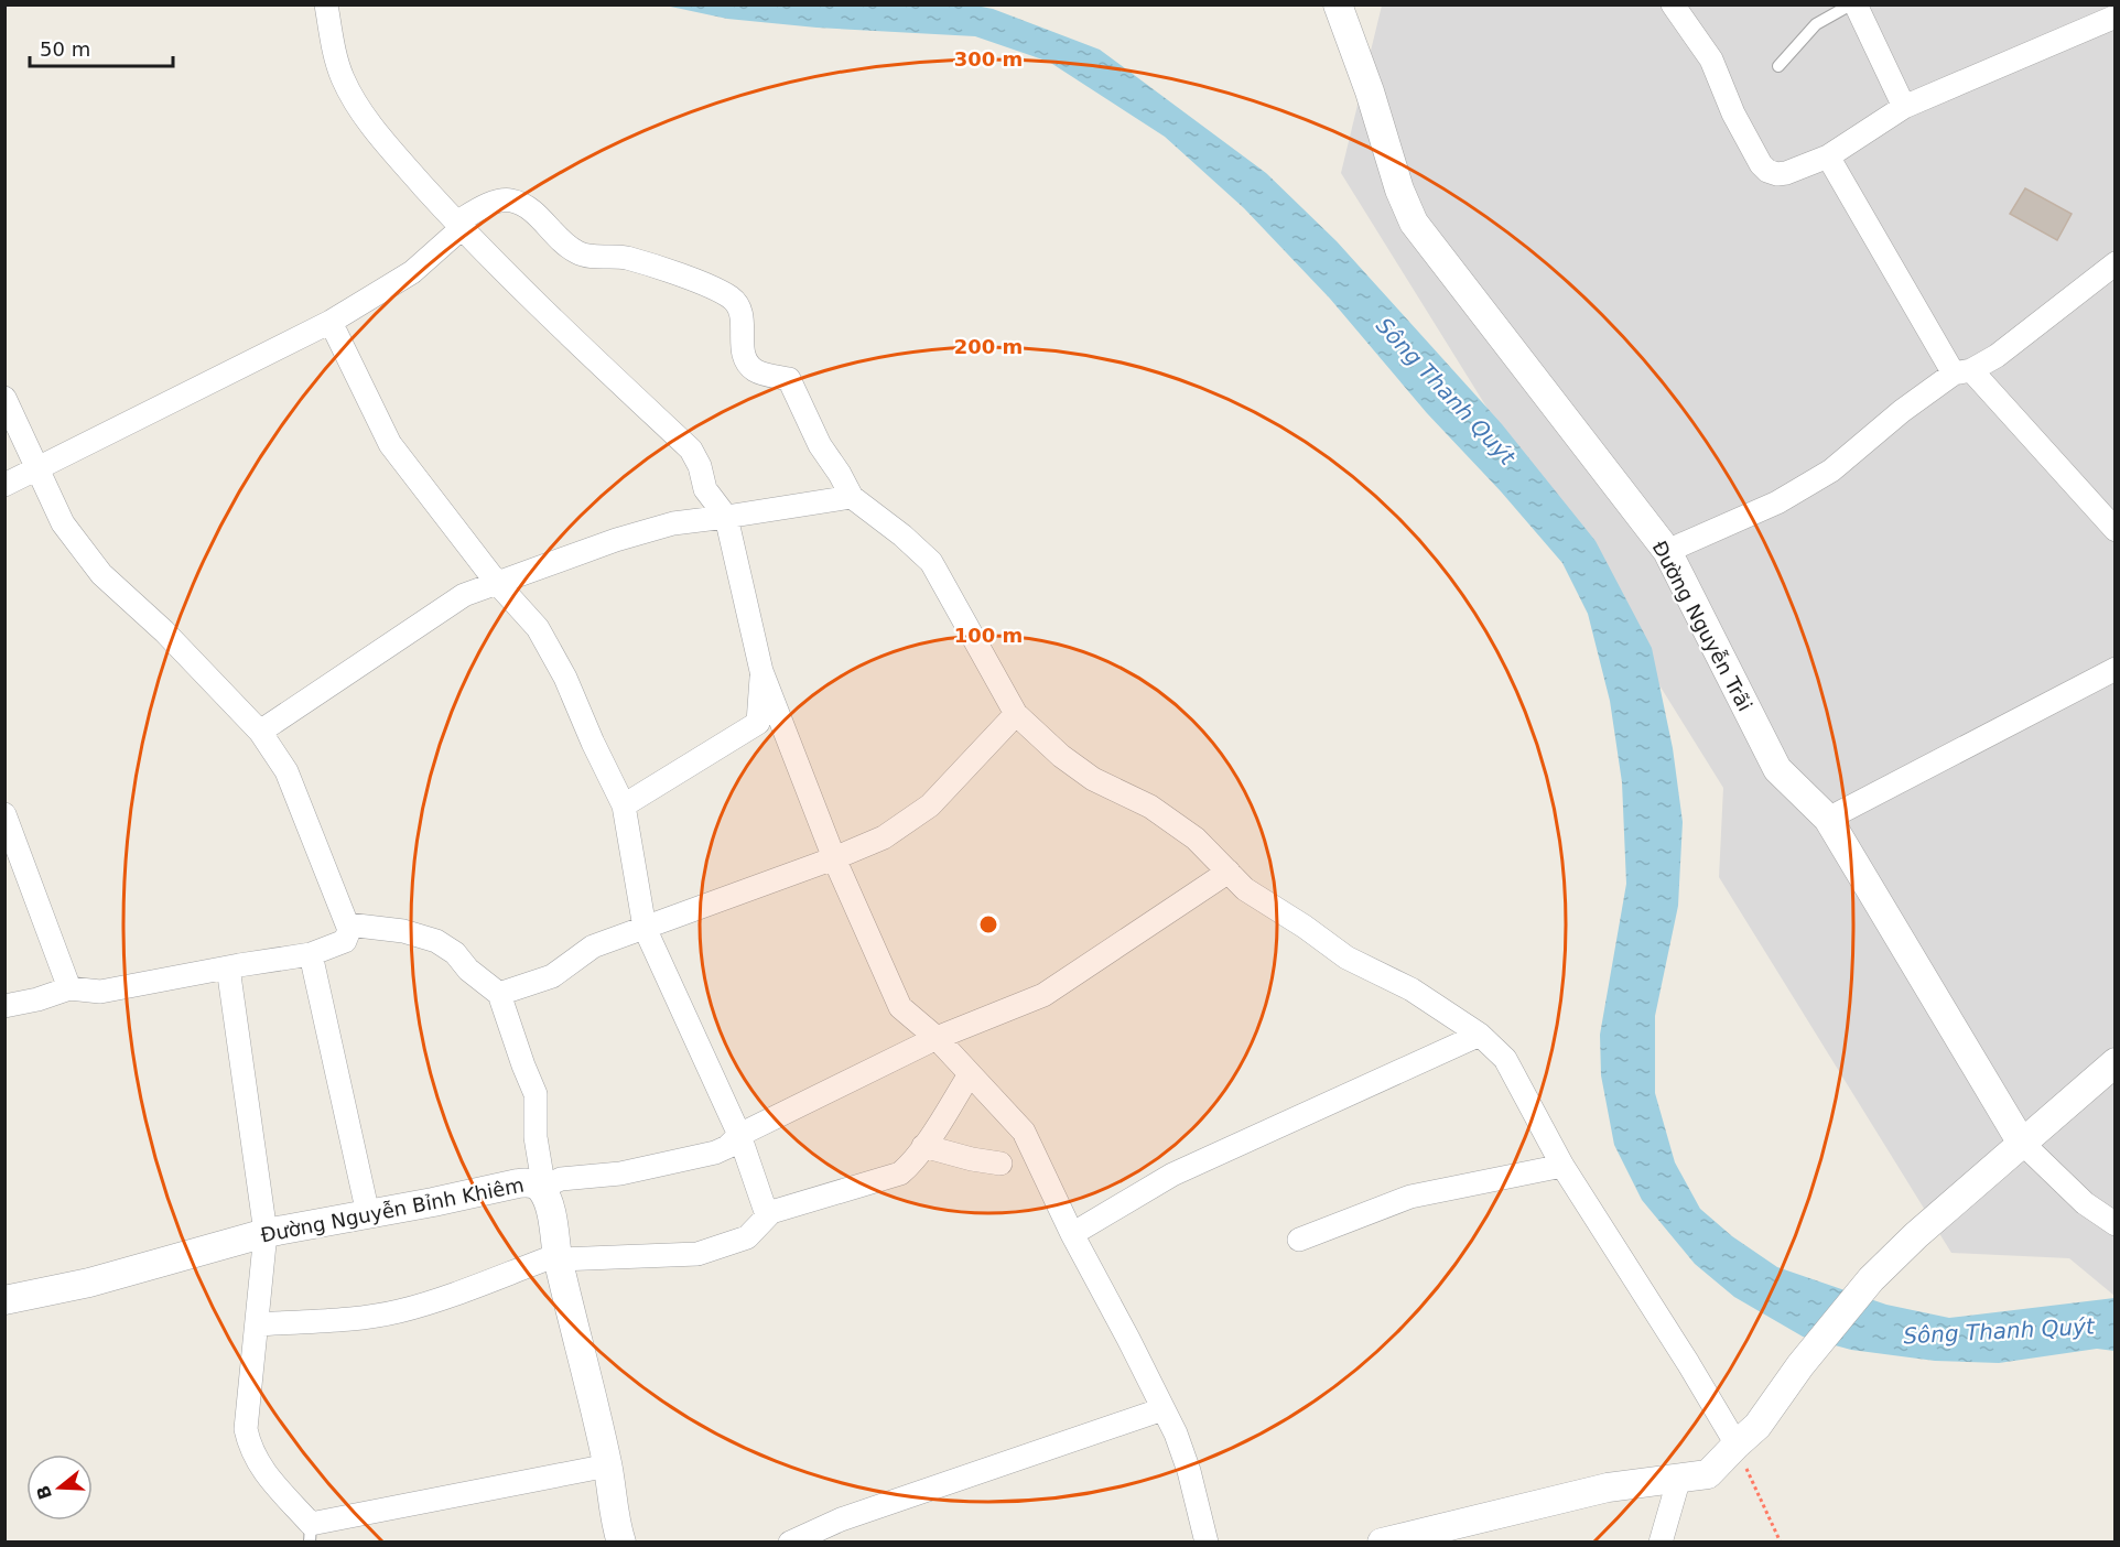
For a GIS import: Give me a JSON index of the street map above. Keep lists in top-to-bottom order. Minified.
{"streets":{"street":["Đường Nguyễn Trãi","Đường Nguyễn Bỉnh Khiêm"]},"water":["Sông Thanh Quýt"],"scale_bar":"50 m","north":"left","rings":["300 m","200 m","100 m"]}
